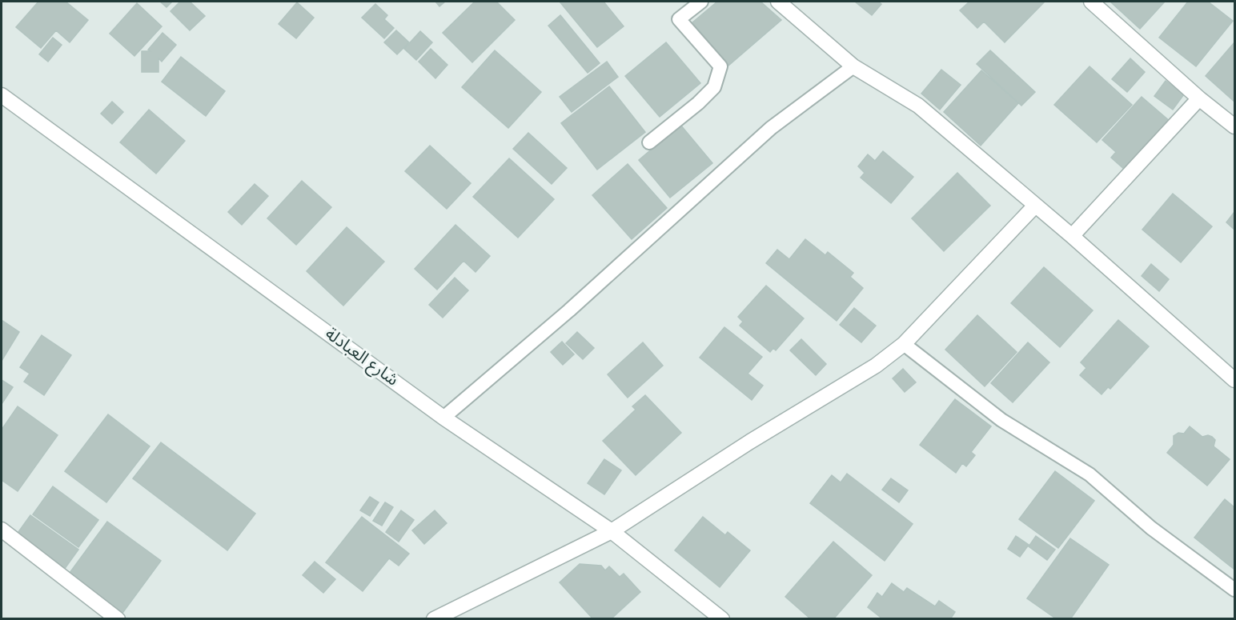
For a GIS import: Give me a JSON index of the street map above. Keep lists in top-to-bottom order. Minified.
{"streets":{"street":["شارع العبادلة"]}}
